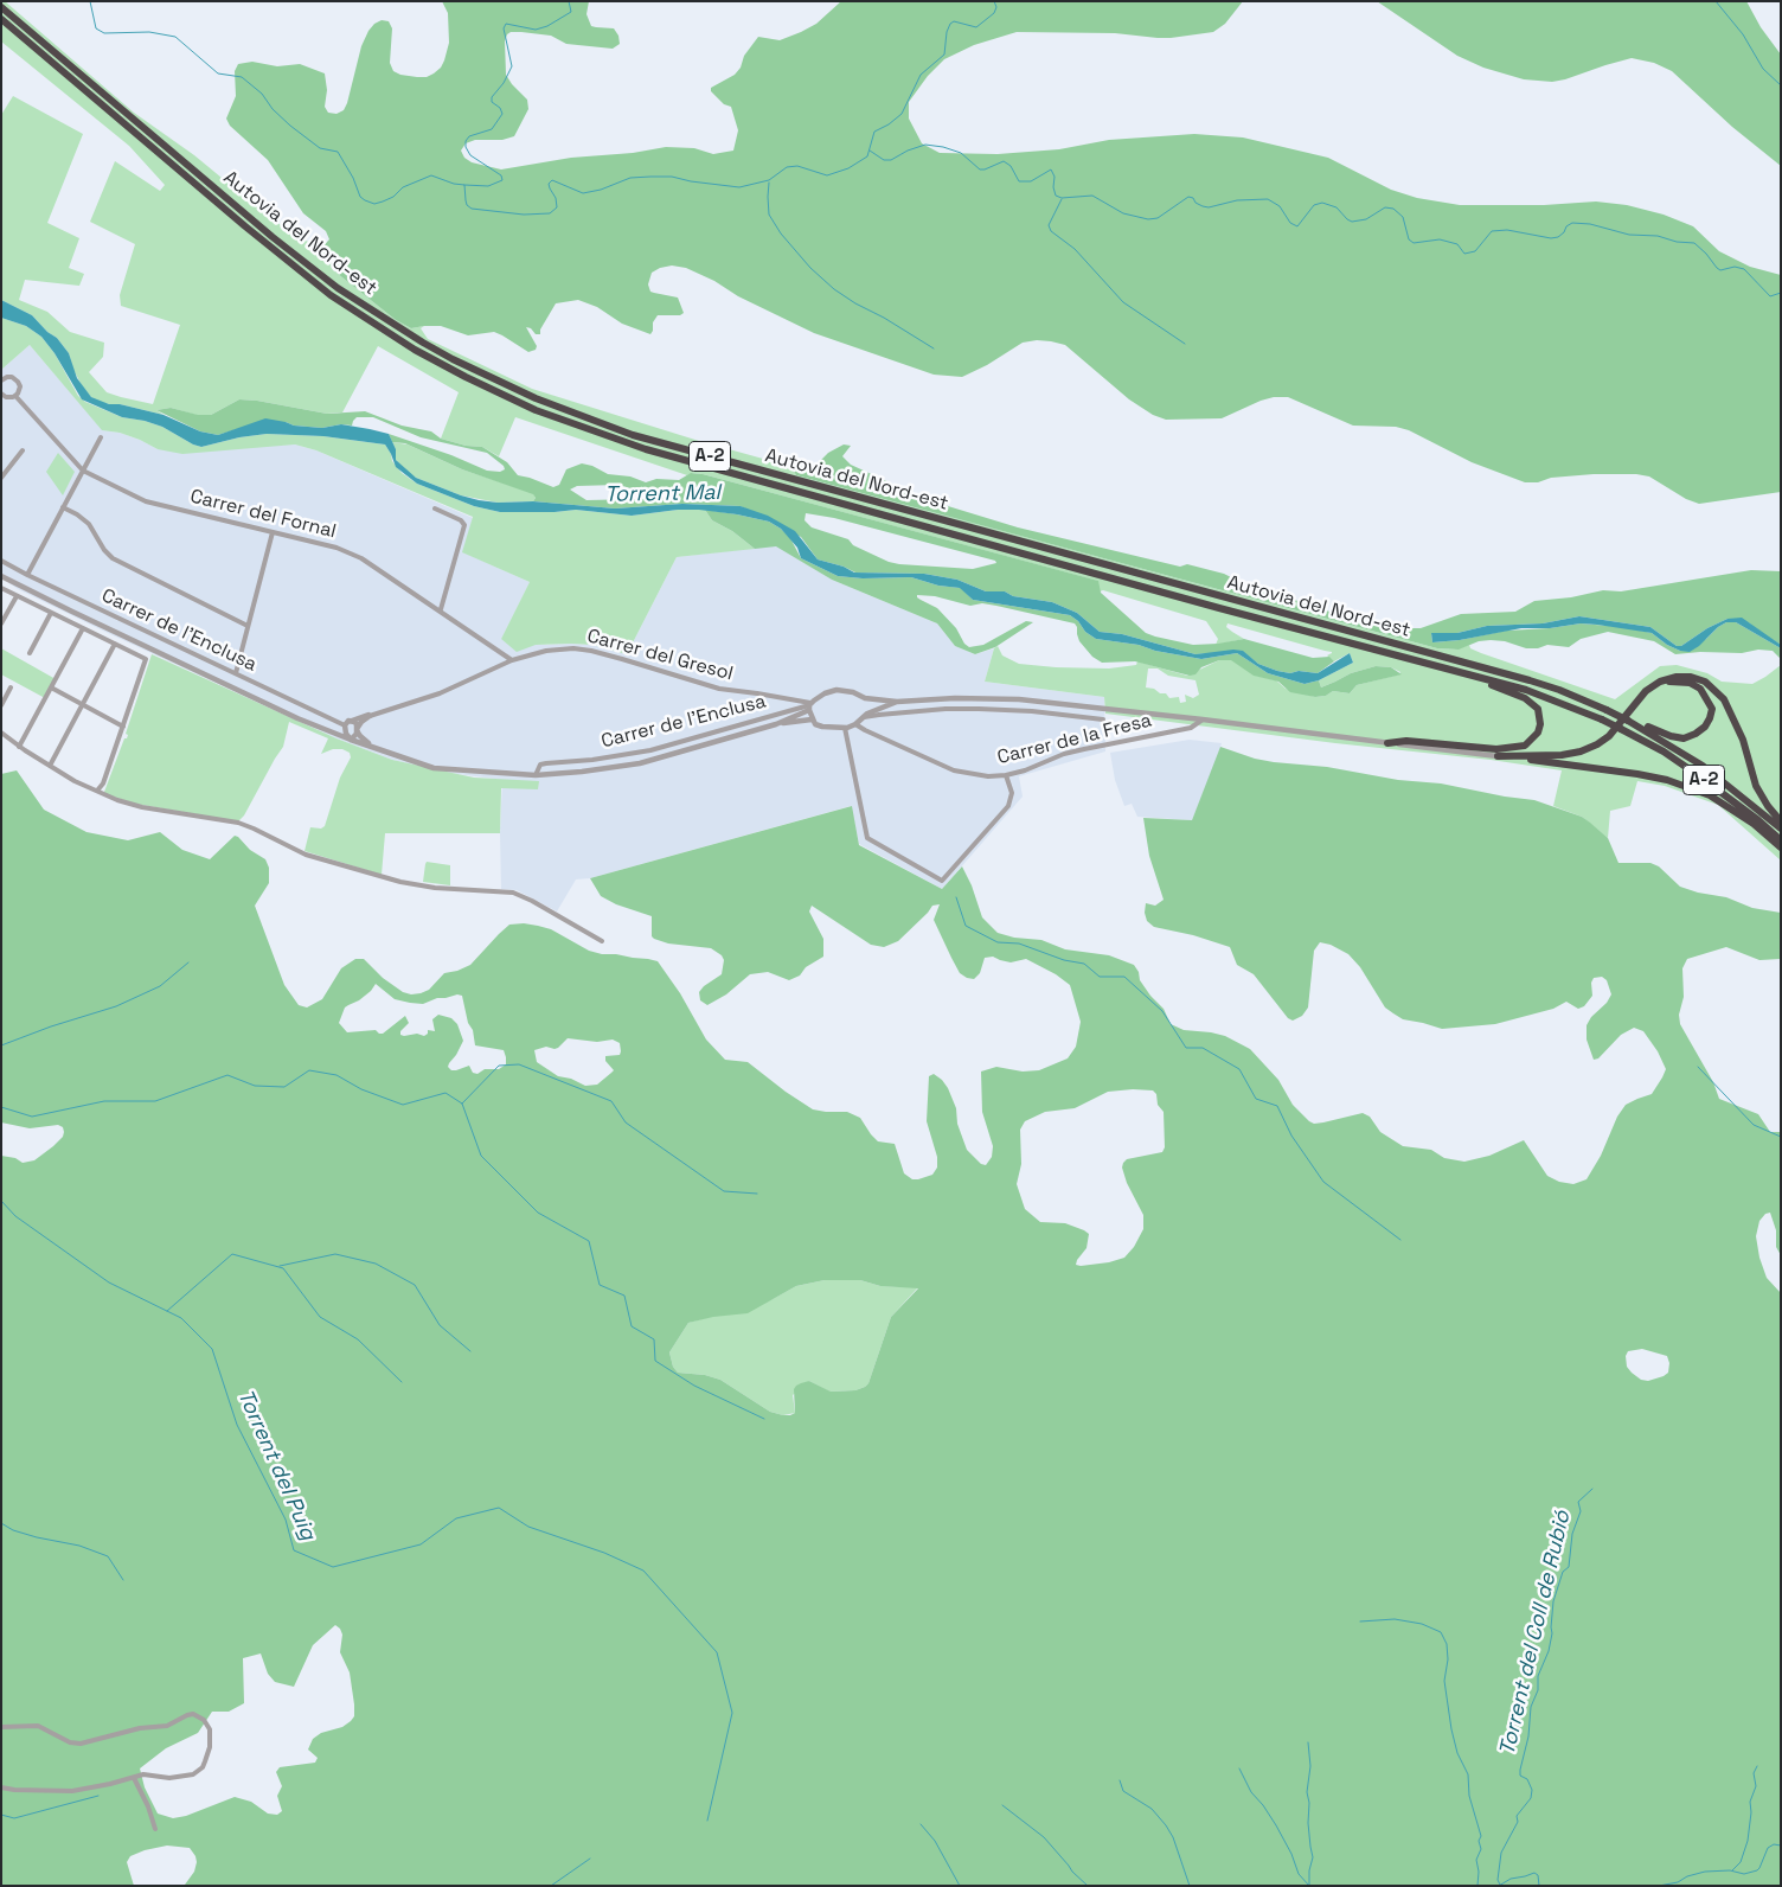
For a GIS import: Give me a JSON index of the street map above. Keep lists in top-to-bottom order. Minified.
{"streets":{"highway":["Autovia del Nord-est","A-2"],"street":["Carrer del Fornal","Carrer de l'Enclusa","Carrer del Gresol","Carrer de la Fresa"]},"crossings":[["Carrer del Fornal","Carrer del Gresol"],["Carrer de l'Enclusa","Carrer del Gresol"],["Carrer de l'Enclusa","Carrer de la Fresa"],["Carrer del Gresol","Carrer de la Fresa"]],"water":["Torrent Mal","Torrent del Puig","Torrent del Coll de Rubió"]}
